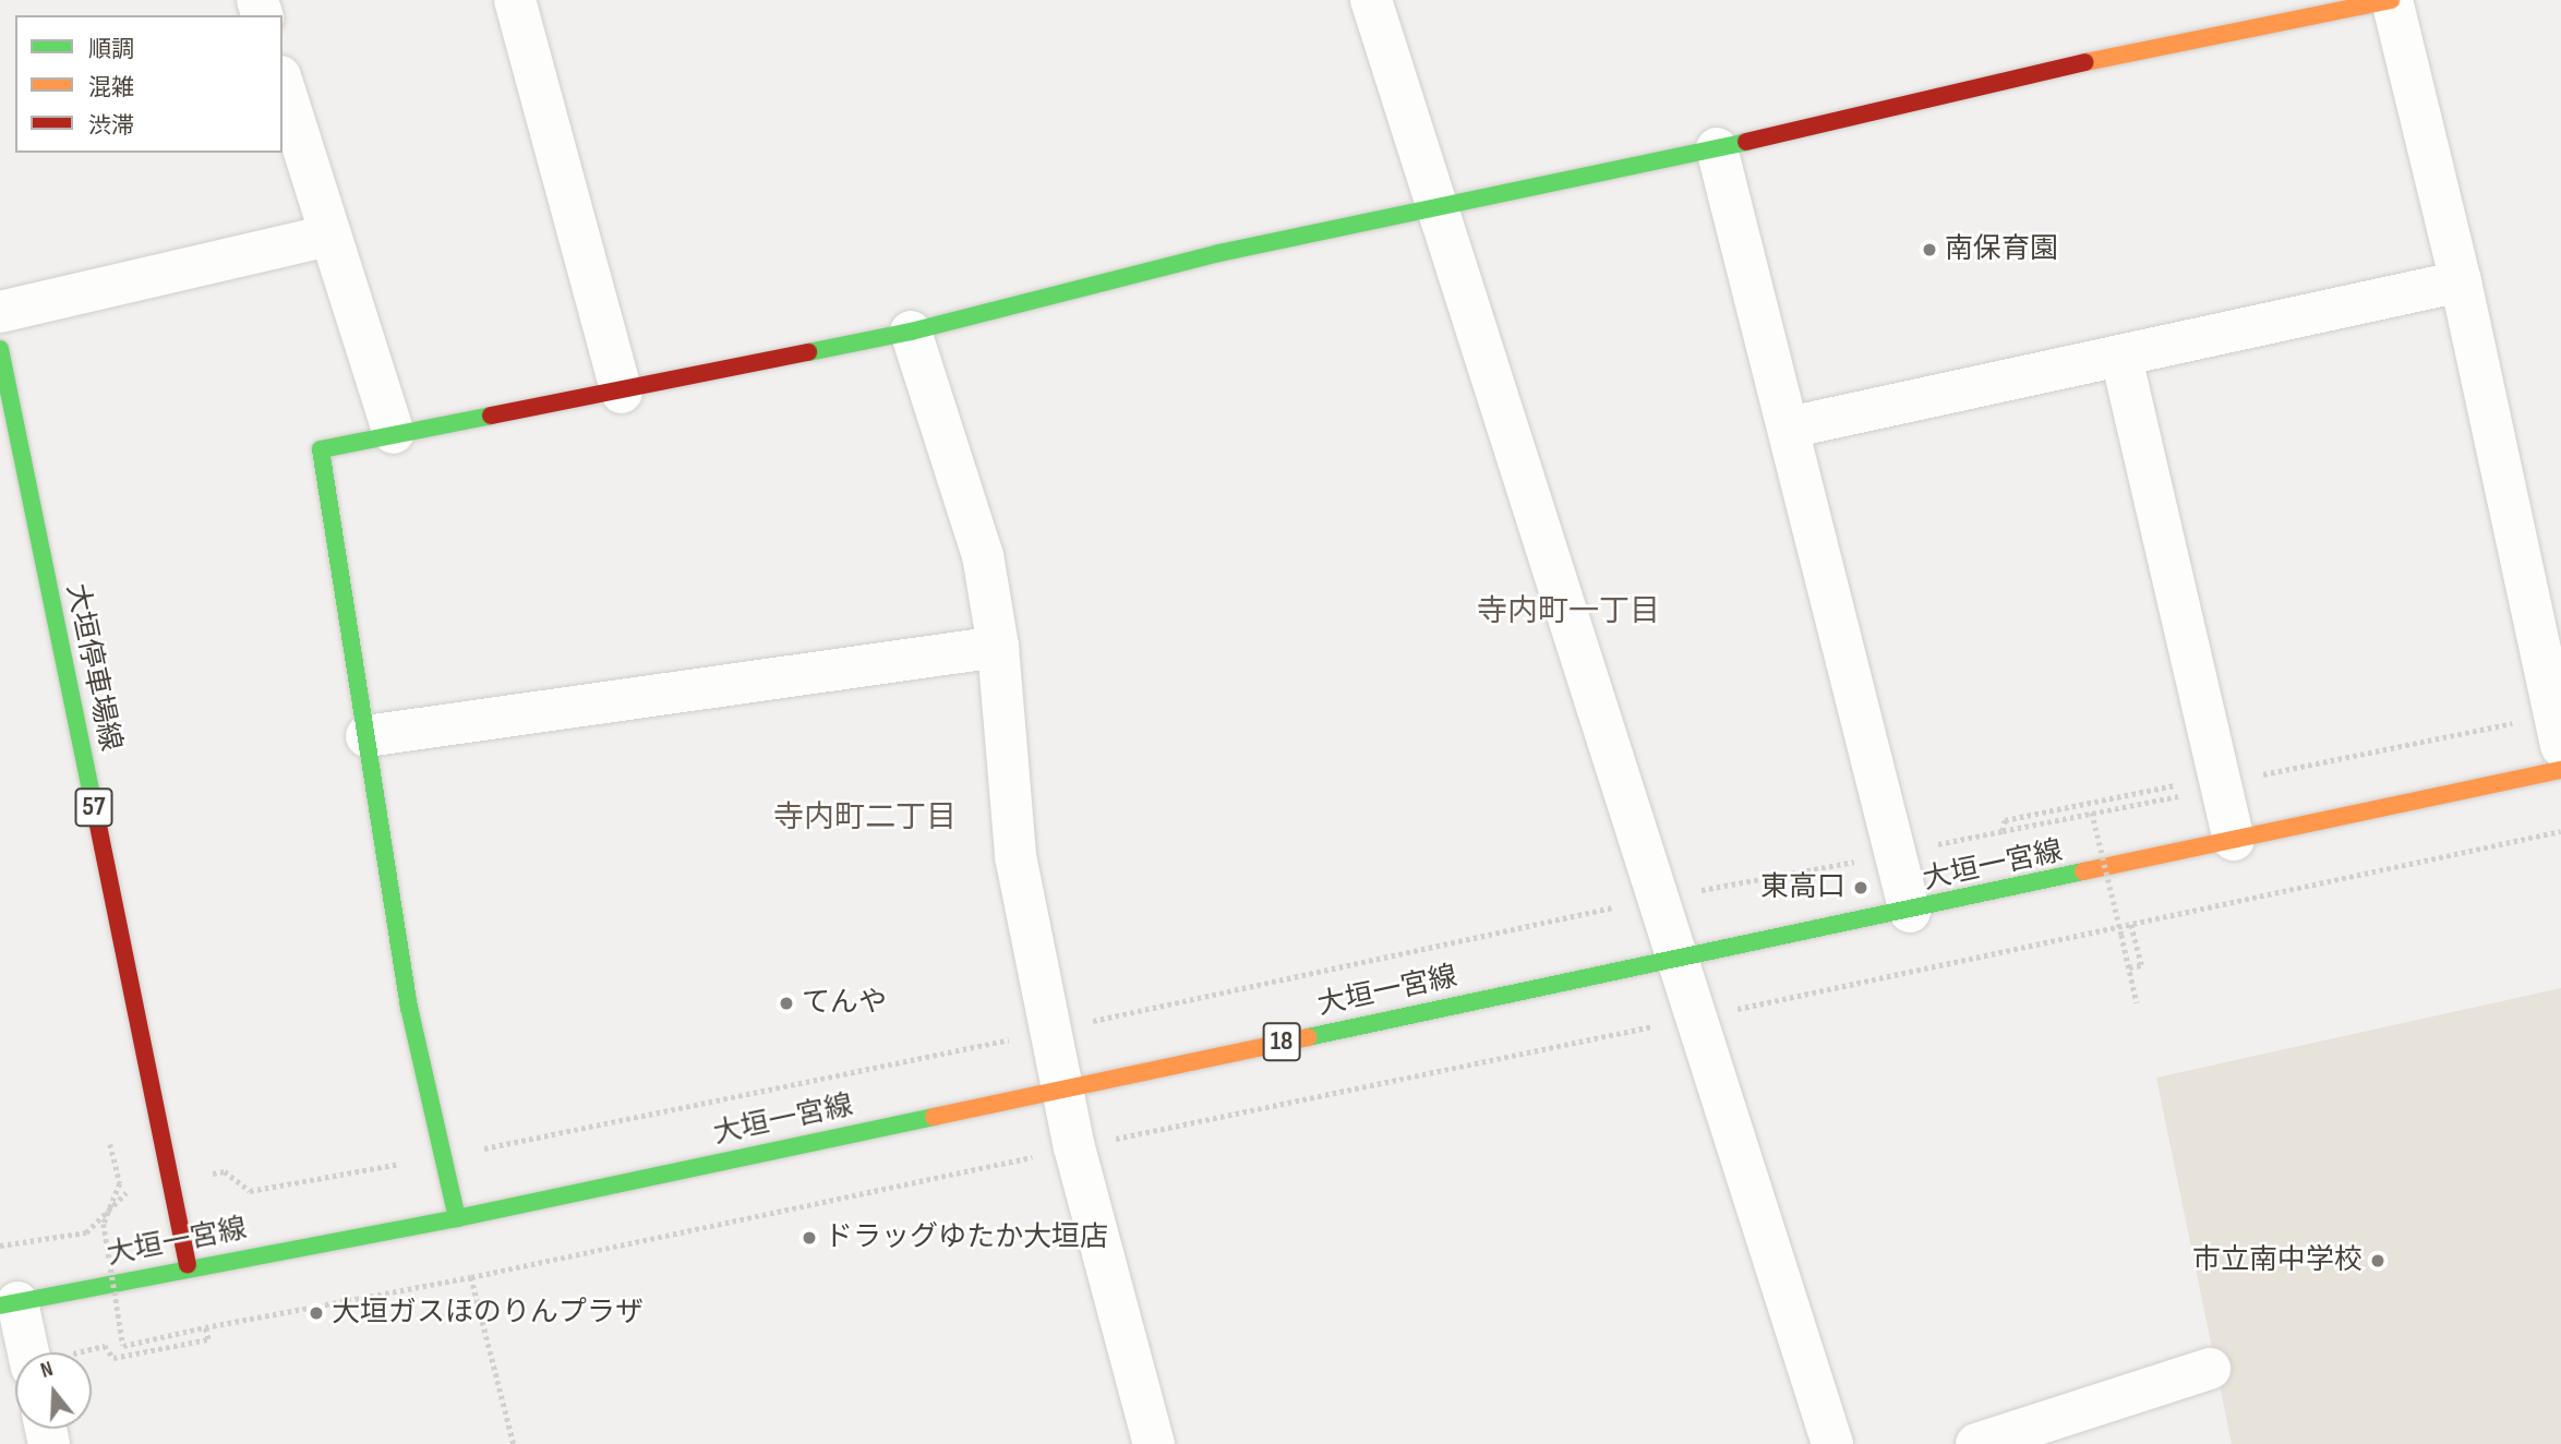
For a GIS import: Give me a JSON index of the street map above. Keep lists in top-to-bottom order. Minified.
{"streets":{"main road":["大垣停車場線","57","大垣一宮線","18"]},"crossings":[["大垣停車場線","大垣一宮線"]],"districts":["寺内町一丁目","寺内町二丁目"],"places":["南保育園","東高口","てんや","ドラッグゆたか大垣店","市立南中学校","大垣ガスほのりんプラザ"],"legend":["順調","混雑","渋滞"],"north":"top"}
